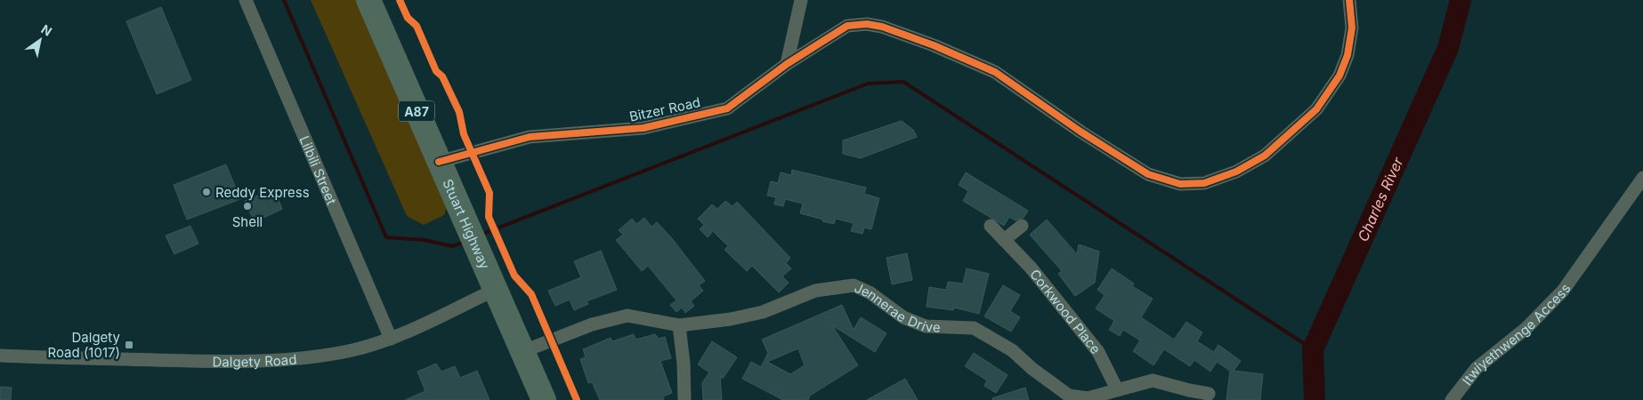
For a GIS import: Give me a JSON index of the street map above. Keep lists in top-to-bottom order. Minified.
{"streets":{"highway":["A87","Stuart Highway"],"street":["Bitzer Road","Lilbili Street","Jennerae Drive","Corkwood Place","Itwiyethwenge Access","Dalgety Road"]},"crossings":[["Bitzer Road","Stuart Highway"],["Lilbili Street","Dalgety Road"],["Stuart Highway","Jennerae Drive"],["Stuart Highway","Dalgety Road"],["Jennerae Drive","Corkwood Place"]],"water":["Charles River"],"places":{"other":["Reddy Express","Shell"],"transit":["Dalgety Road (1017)"]},"north":"top right"}
